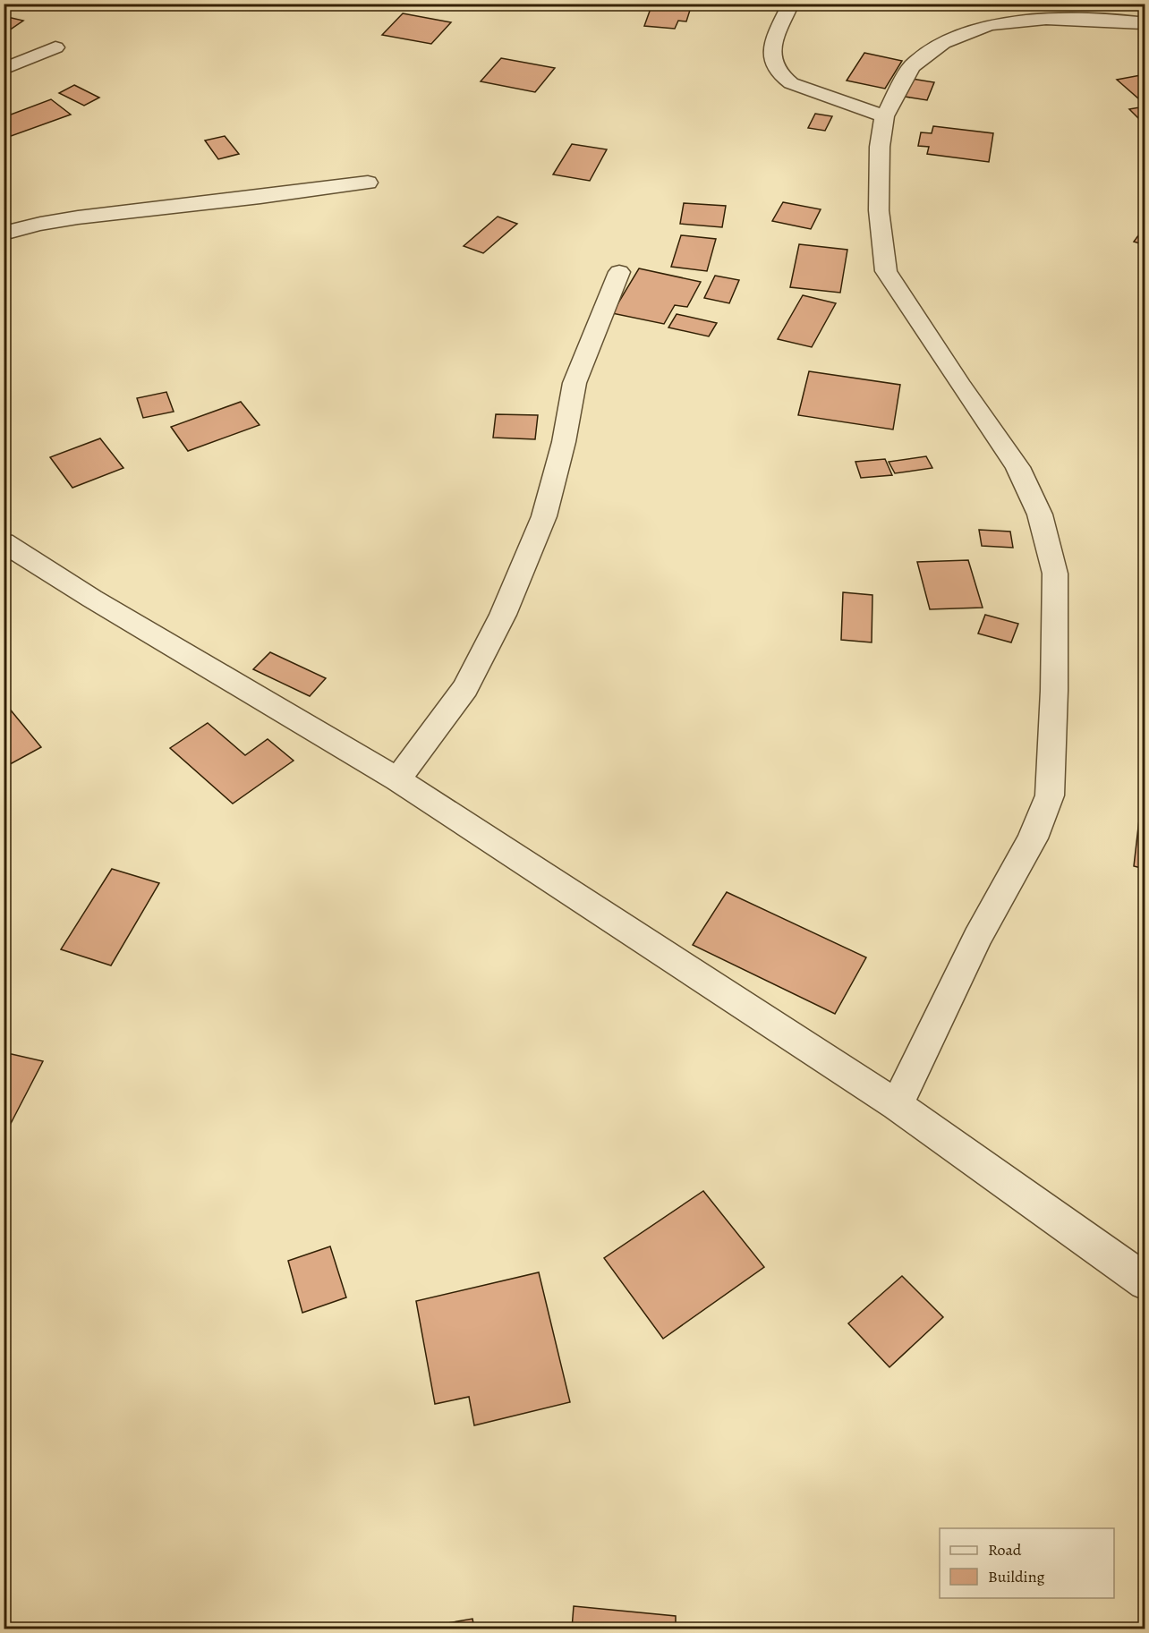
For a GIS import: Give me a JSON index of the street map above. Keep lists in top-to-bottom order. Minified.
{"legend":["Road","Building"]}
